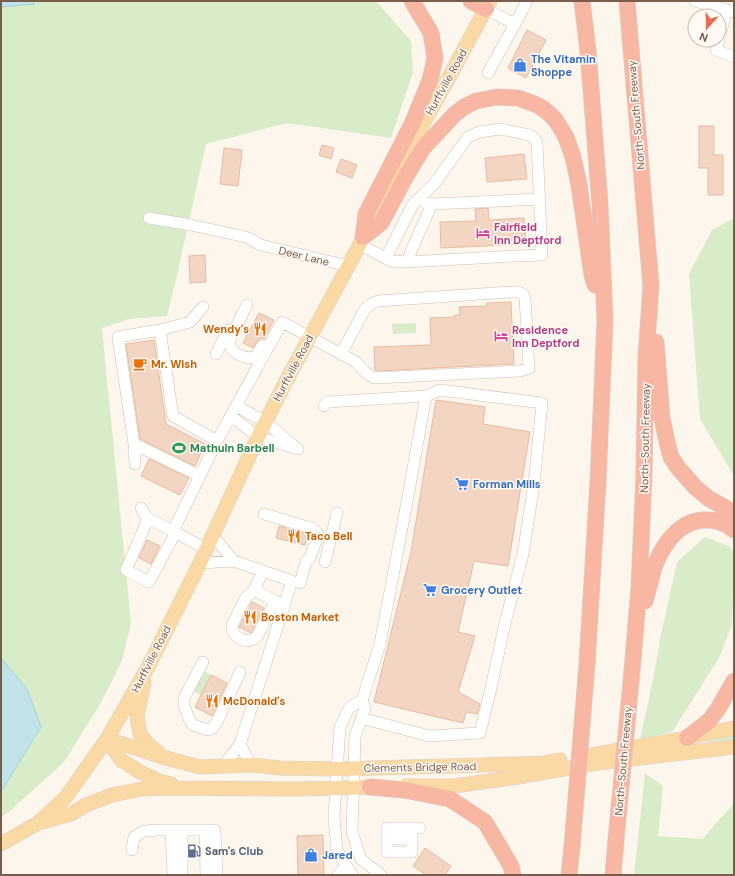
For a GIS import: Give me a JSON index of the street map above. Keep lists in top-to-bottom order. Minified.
{"streets":{"highway":["North-South Freeway"],"main road":["Hurffville Road","Clements Bridge Road"],"street":["Deer Lane"]},"crossings":[["Hurffville Road","Deer Lane"],["Hurffville Road","Clements Bridge Road"]],"places":{"shop":["The Vitamin Shoppe","Jared"],"hotel":["Fairfield Inn Deptford","Residence Inn Deptford"],"restaurant":["Wendy's","Taco Bell","Boston Market","McDonald's"],"cafe":["Mr. Wish"],"sports":["Mathuin Barbell"],"supermarket":["Forman Mills","Grocery Outlet"],"fuel station":["Sam's Club"]},"north":"bottom"}
